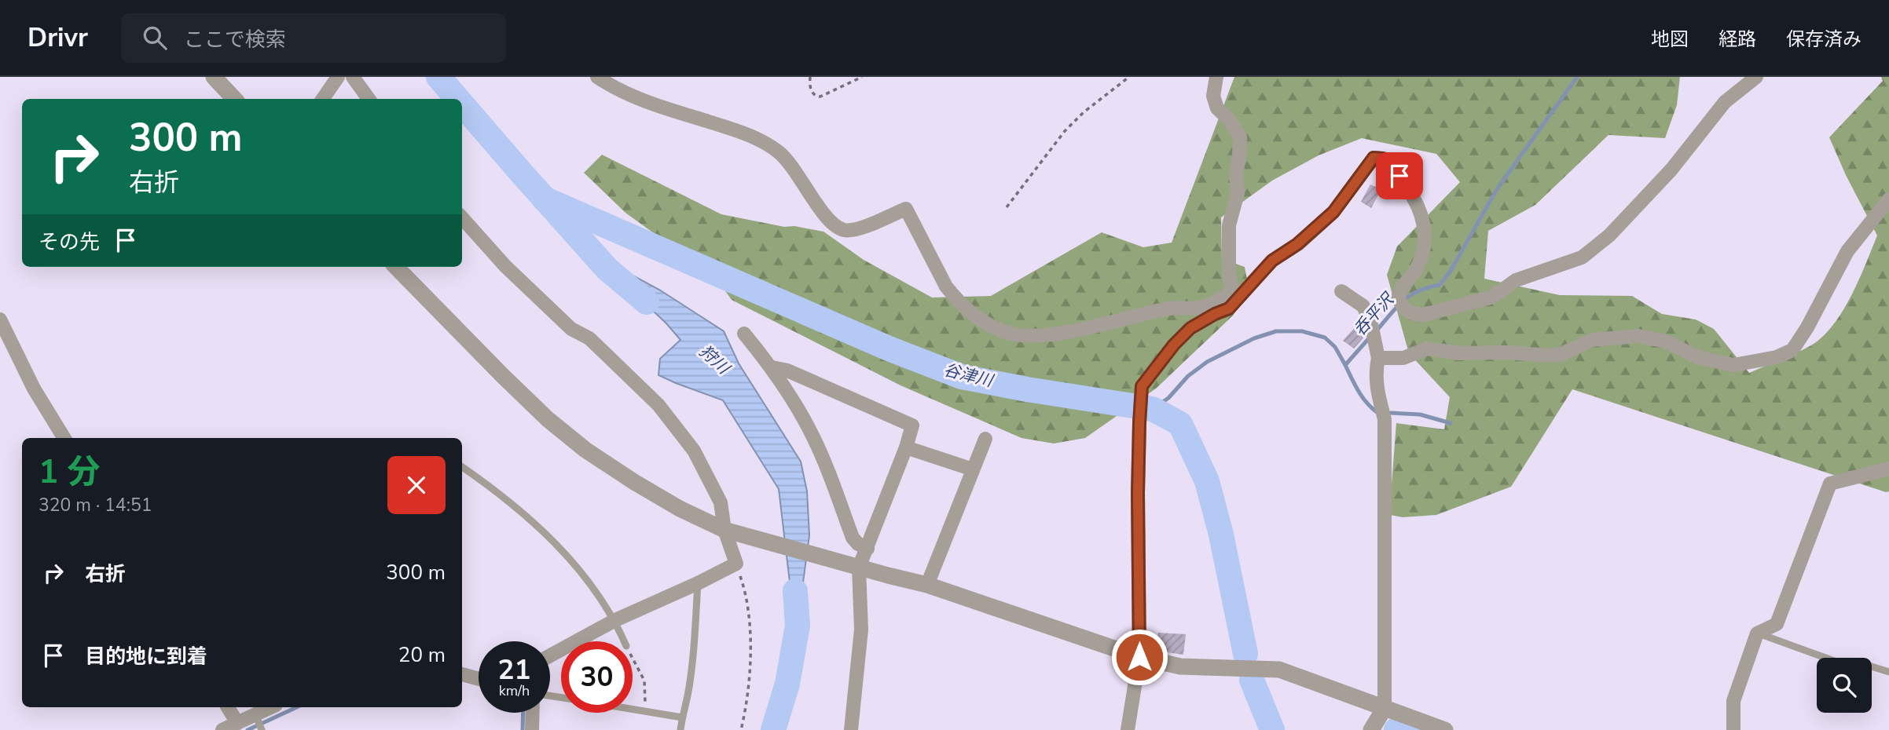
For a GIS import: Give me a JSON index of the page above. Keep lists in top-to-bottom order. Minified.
{"water":["呑平沢","狩川","谷津川"],"page":{"header":"Drivr","search":"ここで検索","nav":["地図","経路","保存済み"],"turn":["300 m","右折"],"then":"その先","heading":["1 分","320 m · 14:51"],"list":[{"name":"右折","value":"300 m"},{"name":"目的地に到着","value":"20 m"}],"speed":"21 km/h","limit":"30"}}
